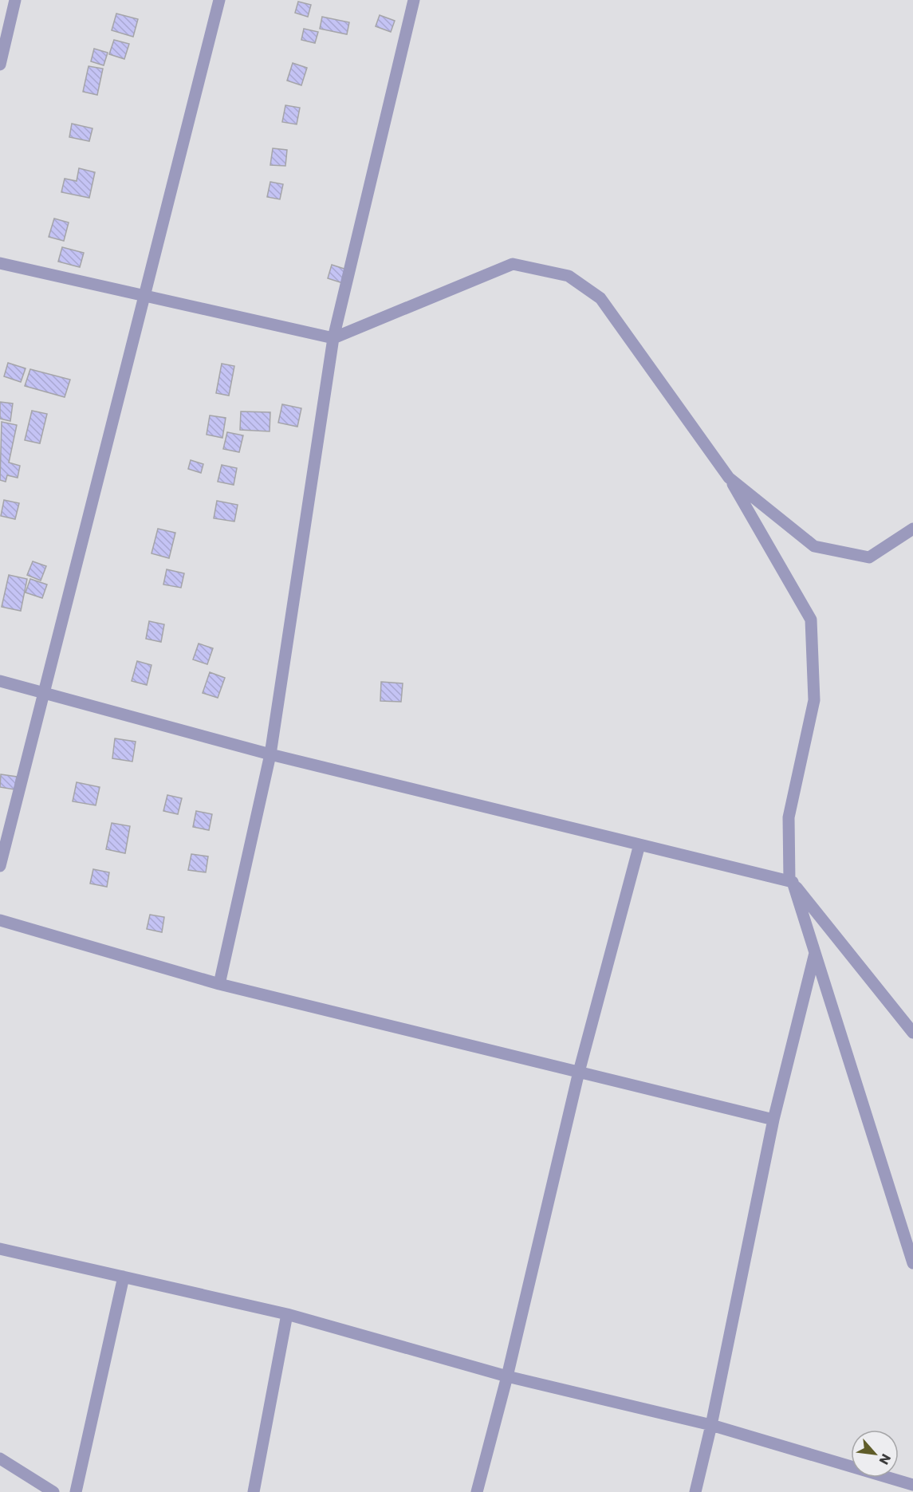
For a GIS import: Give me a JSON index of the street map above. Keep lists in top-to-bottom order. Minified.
{"north":"bottom right"}
